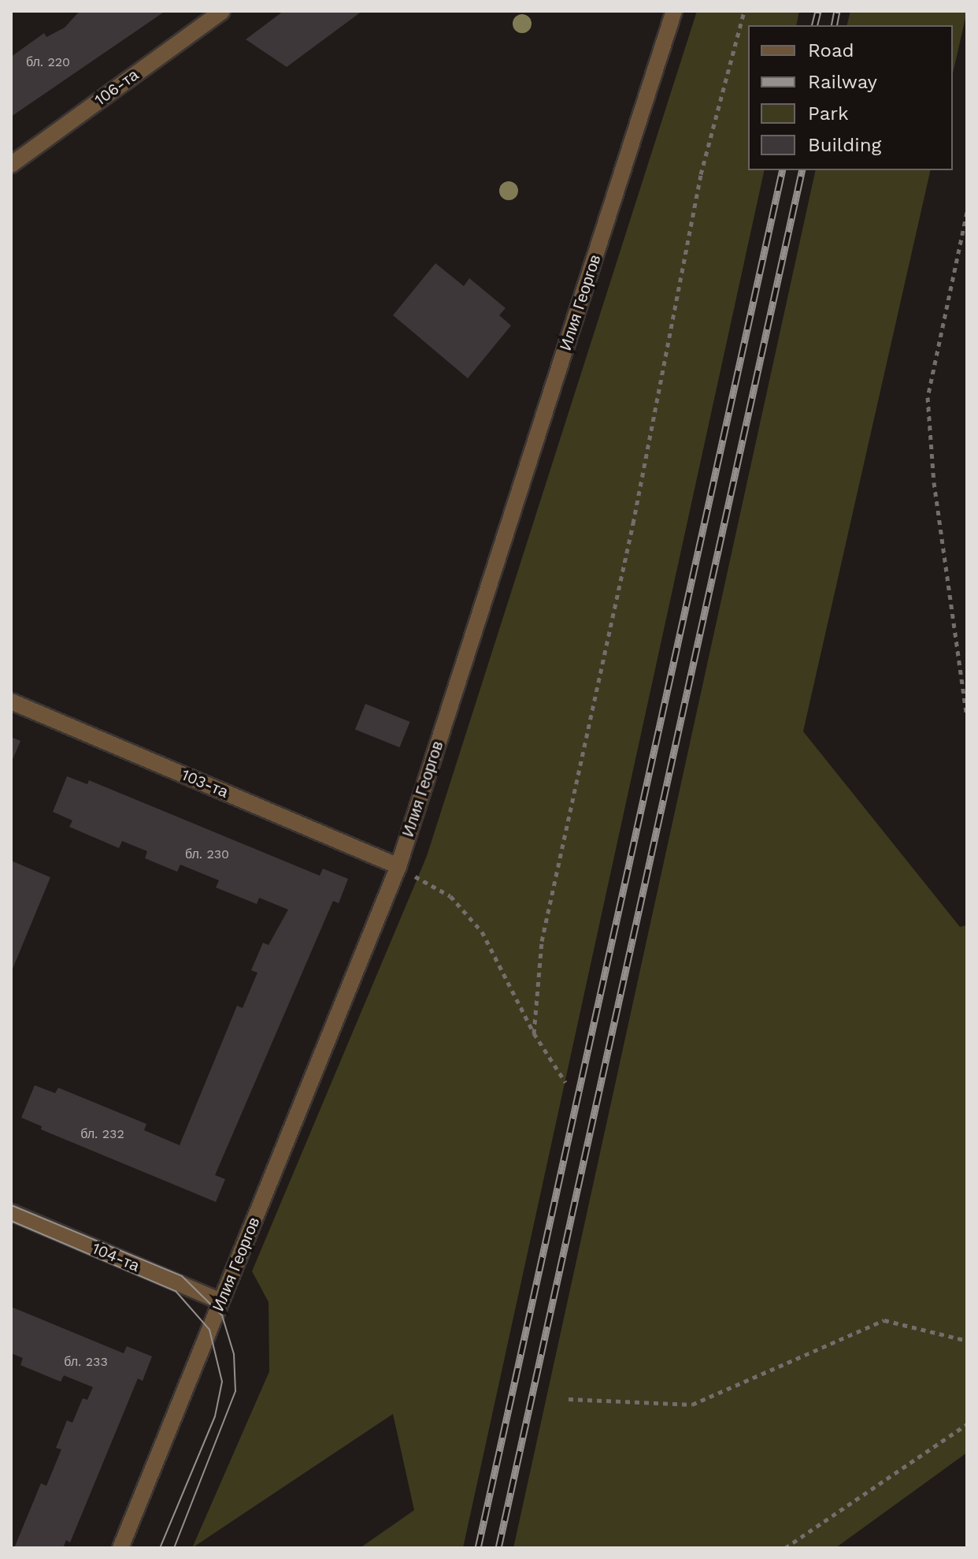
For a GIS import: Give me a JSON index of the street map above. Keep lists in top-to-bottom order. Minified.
{"streets":{"street":["106-та","Илия Георгов","103-та","104-та"]},"crossings":[["Илия Георгов","103-та"],["Илия Георгов","104-та"]],"house_numbers":["бл. 220","бл. 230","бл. 232","бл. 233"],"legend":["Road","Railway","Park","Building"]}
